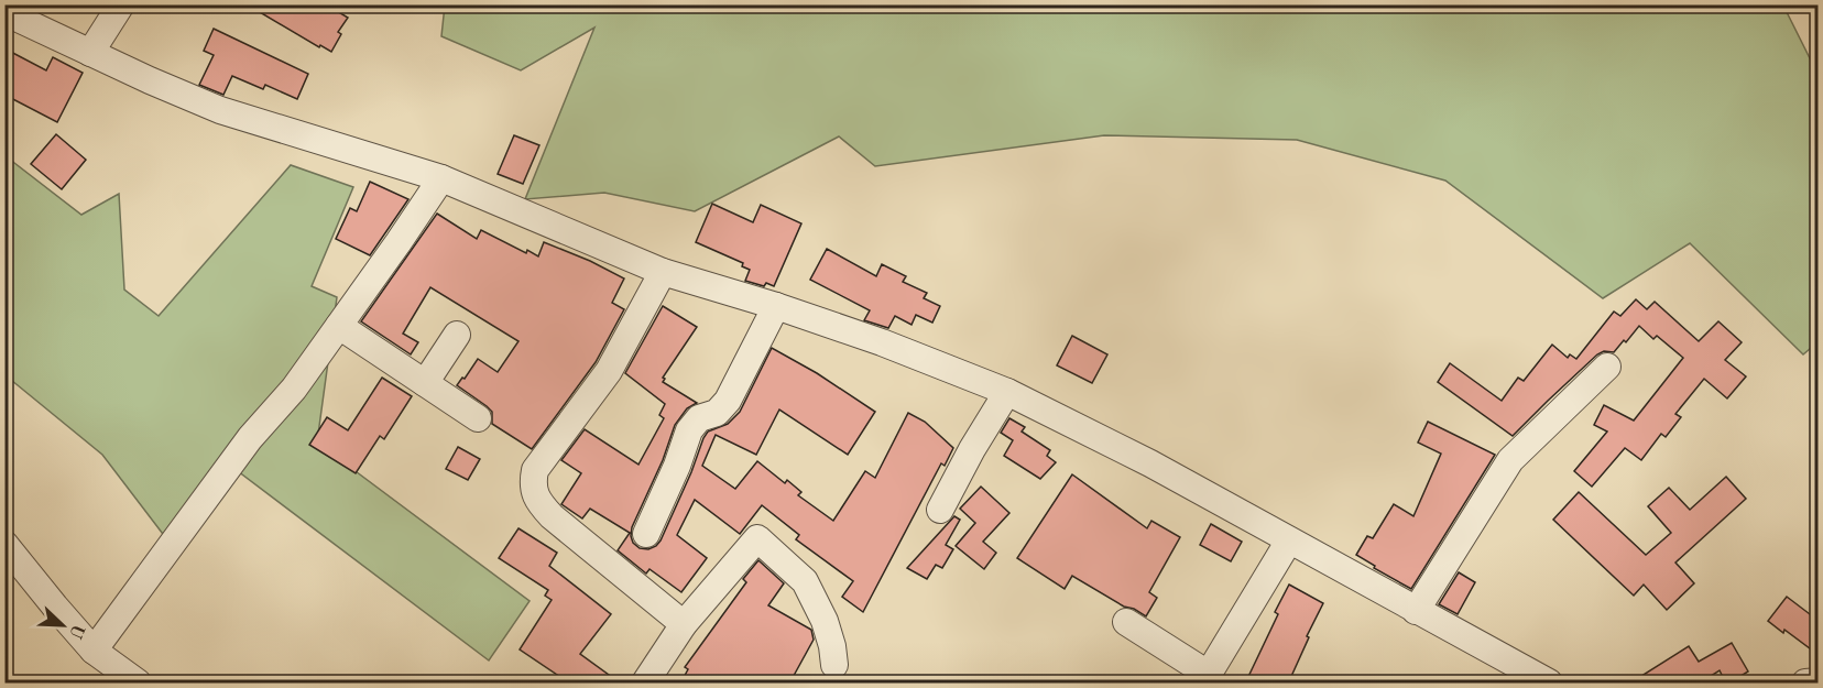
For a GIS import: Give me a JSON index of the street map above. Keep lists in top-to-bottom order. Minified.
{"north":"bottom right"}
